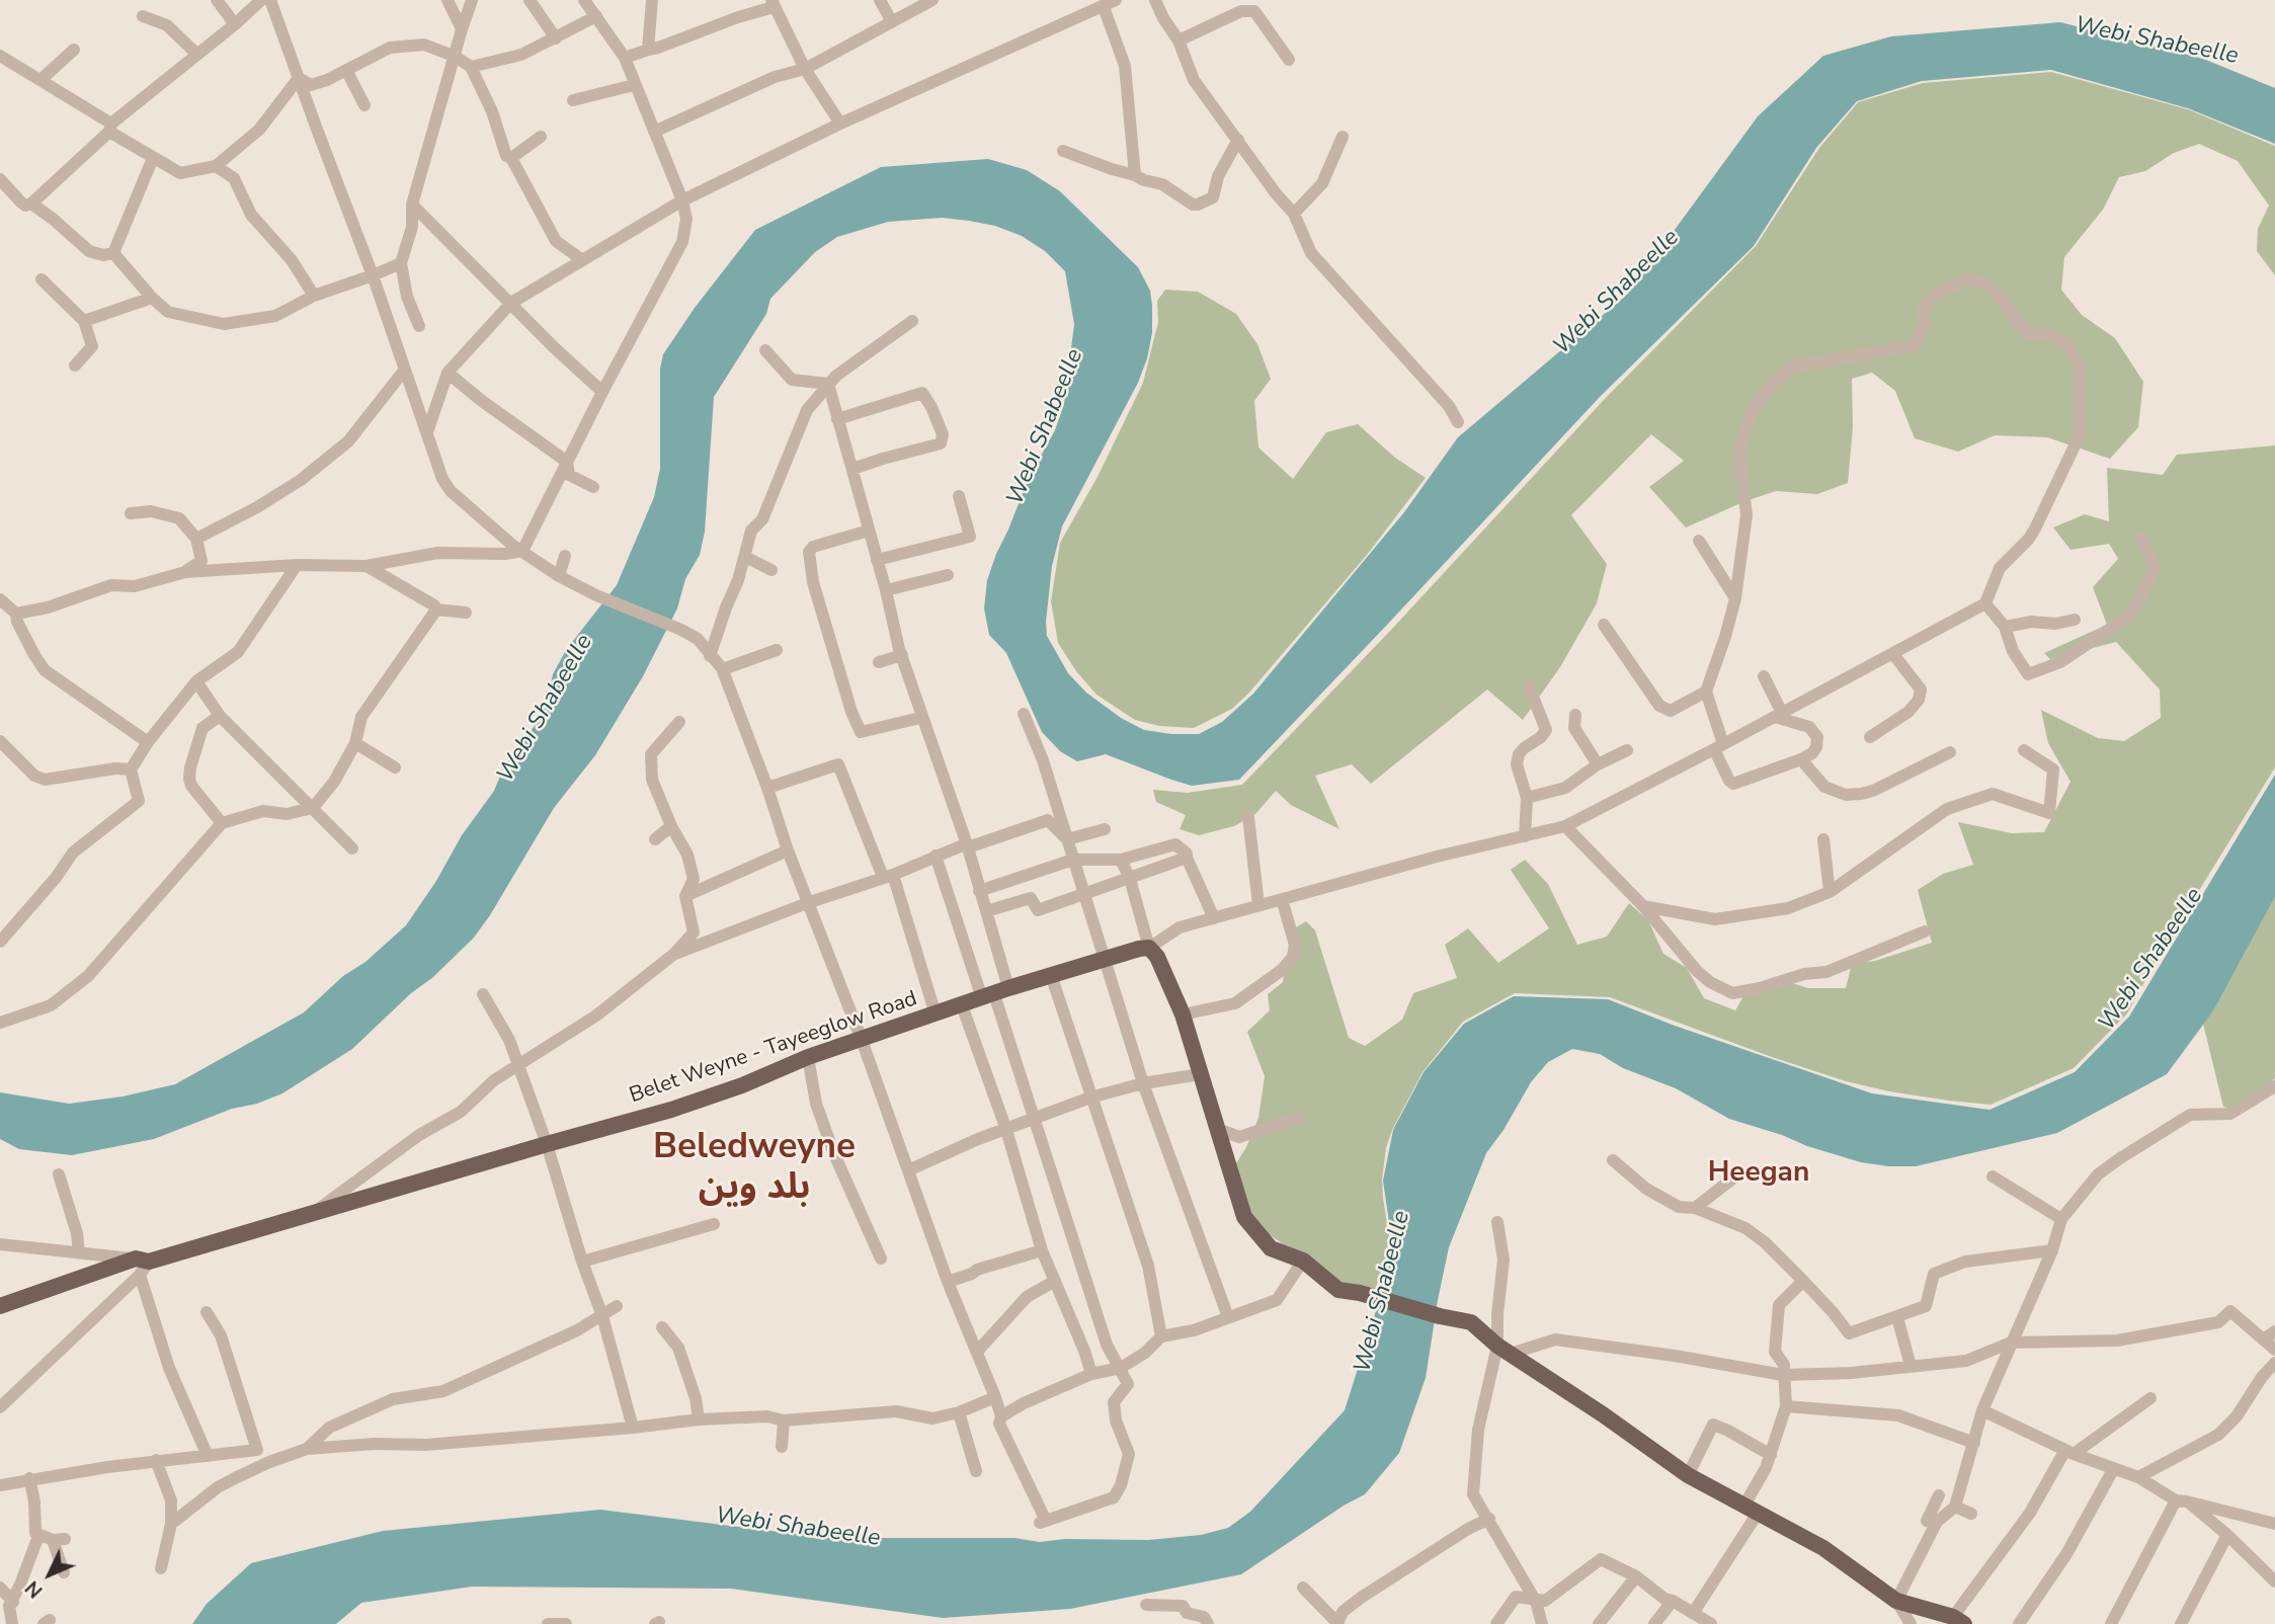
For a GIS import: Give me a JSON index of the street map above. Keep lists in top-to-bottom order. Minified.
{"streets":{"main road":["Belet Weyne - Tayeeglow Road"]},"districts":["Beledweyne بلد وين","Heegan"],"water":["Webi Shabeelle"],"north":"bottom left"}
